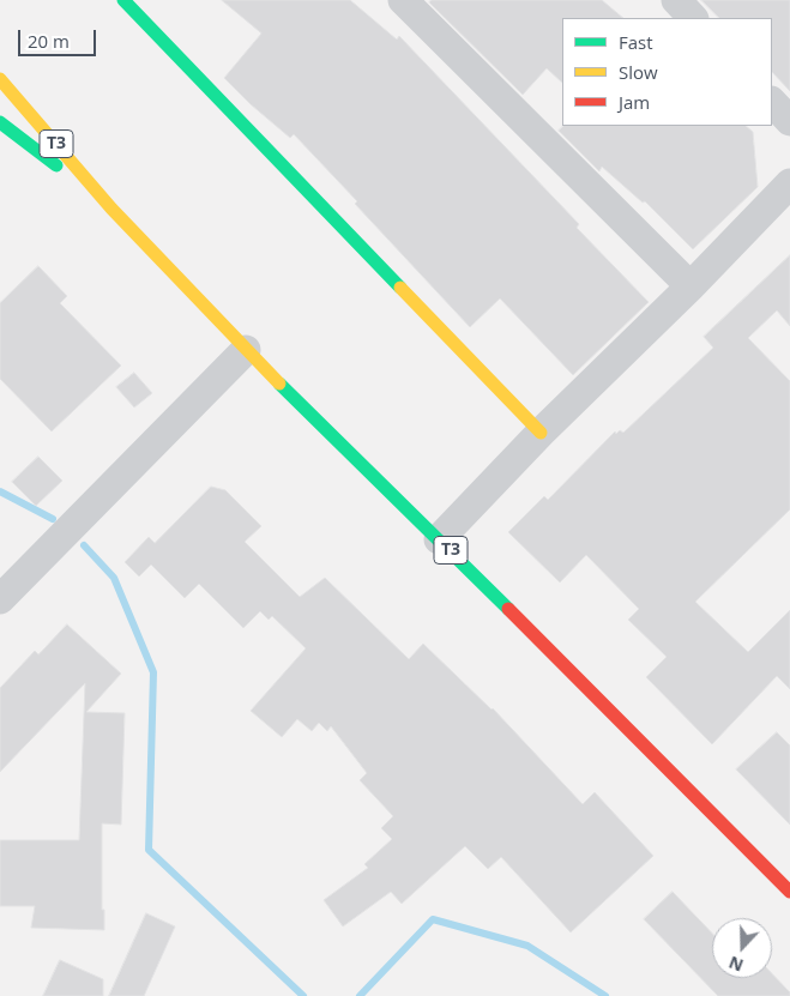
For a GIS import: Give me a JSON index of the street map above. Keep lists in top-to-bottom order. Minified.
{"streets":{"main road":["T3"]},"legend":["Fast","Slow","Jam"],"scale_bar":"20 m","north":"bottom"}
